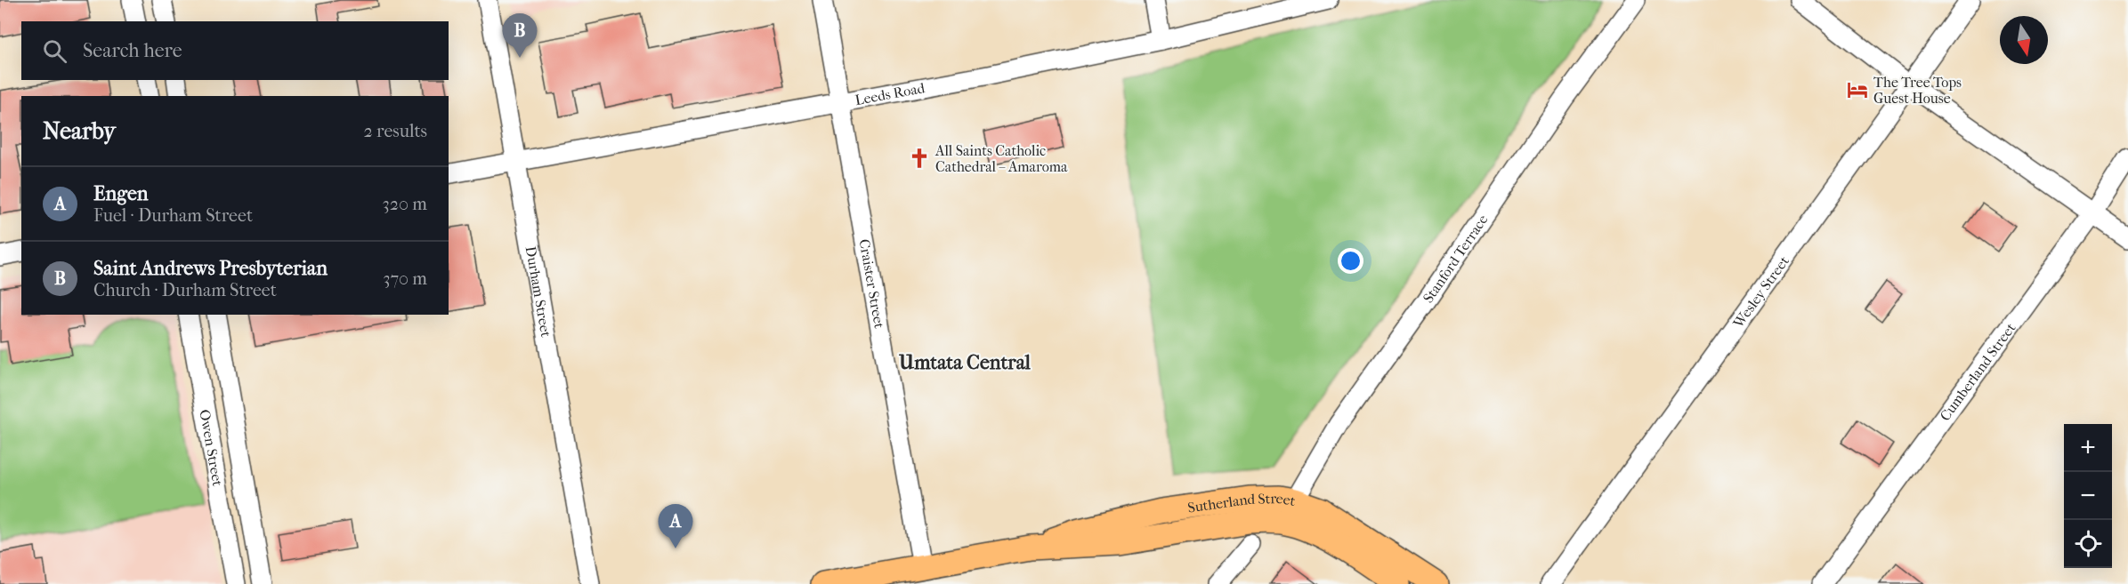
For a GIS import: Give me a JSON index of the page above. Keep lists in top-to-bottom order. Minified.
{"streets":{"main road":["Sutherland Street"],"street":["Leeds Road","Stanford Terrace","Craister Street","Durham Street","Wesley Street","Cumberland Street","Owen Street"]},"crossings":[["Leeds Road","Craister Street"],["Leeds Road","Durham Street"],["Stanford Terrace","Sutherland Street"],["Craister Street","Sutherland Street"]],"districts":["Umtata Central"],"places":{"hotel":["The Tree Tops Guest House"],"church":["All Saints Catholic Cathedral – Amaroma"]},"north":"bottom","page":{"pins":["B","A"],"search":"Search here","heading":["Nearby","2 results"],"list":[{"mark":"A","name":"Engen","note":"Fuel · Durham Street","value":"320 m"},{"mark":"B","name":"Saint Andrews Presbyterian","note":"Church · Durham Street","value":"370 m"}],"map_buttons":["+","−"]}}
